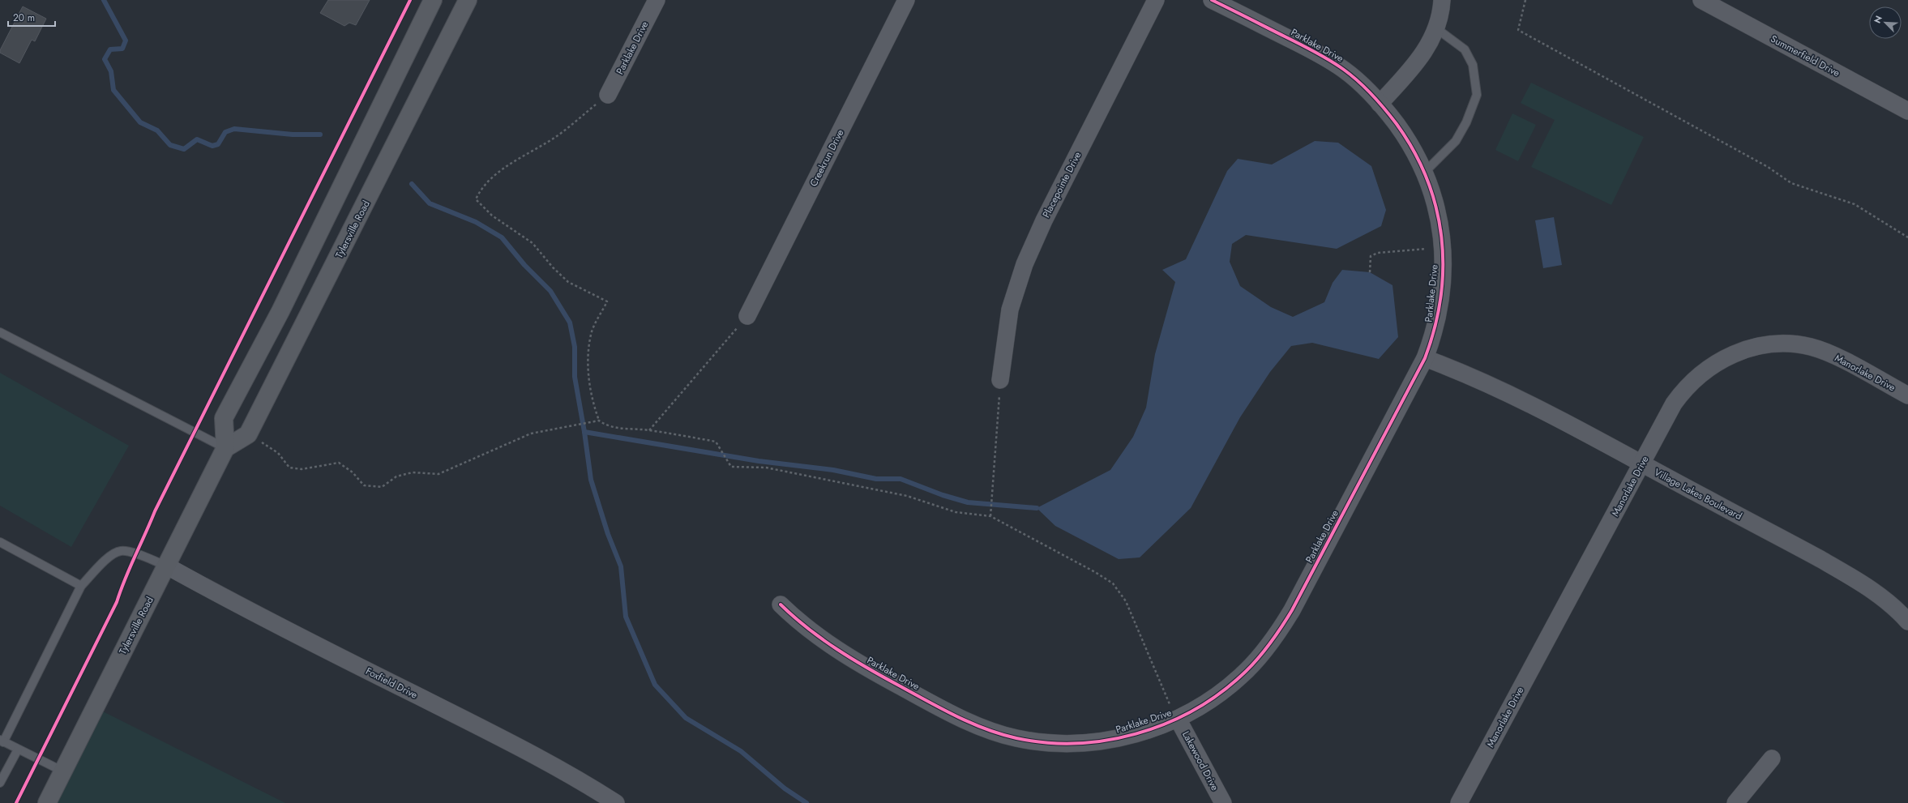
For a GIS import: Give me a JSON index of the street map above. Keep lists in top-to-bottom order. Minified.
{"streets":{"main road":["Tylersville Road"],"street":["Parklake Drive","Summerfield Drive","Creekrun Drive","Placepointe Drive","Manorlake Drive","Village Lakes Boulevard","Foxfield Drive","Lakewood Drive"]},"crossings":[["Parklake Drive","Village Lakes Boulevard"],["Parklake Drive","Lakewood Drive"],["Tylersville Road","Foxfield Drive"],["Manorlake Drive","Village Lakes Boulevard"]],"scale_bar":"20 m","north":"top left"}
